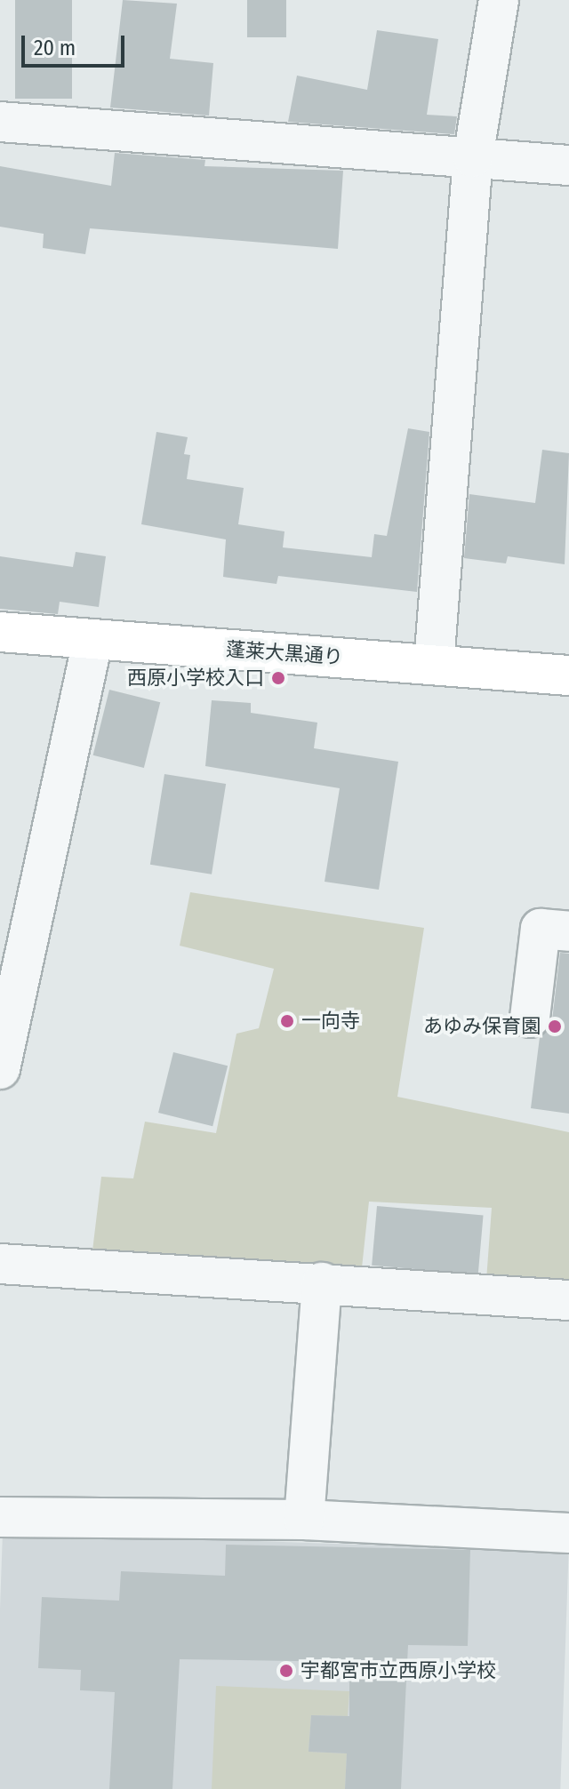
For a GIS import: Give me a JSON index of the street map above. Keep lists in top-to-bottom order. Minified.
{"streets":{"street":["蓬莱大黒通り"]},"places":["西原小学校入口","一向寺","あゆみ保育園","宇都宮市立西原小学校"],"scale_bar":"20 m"}
